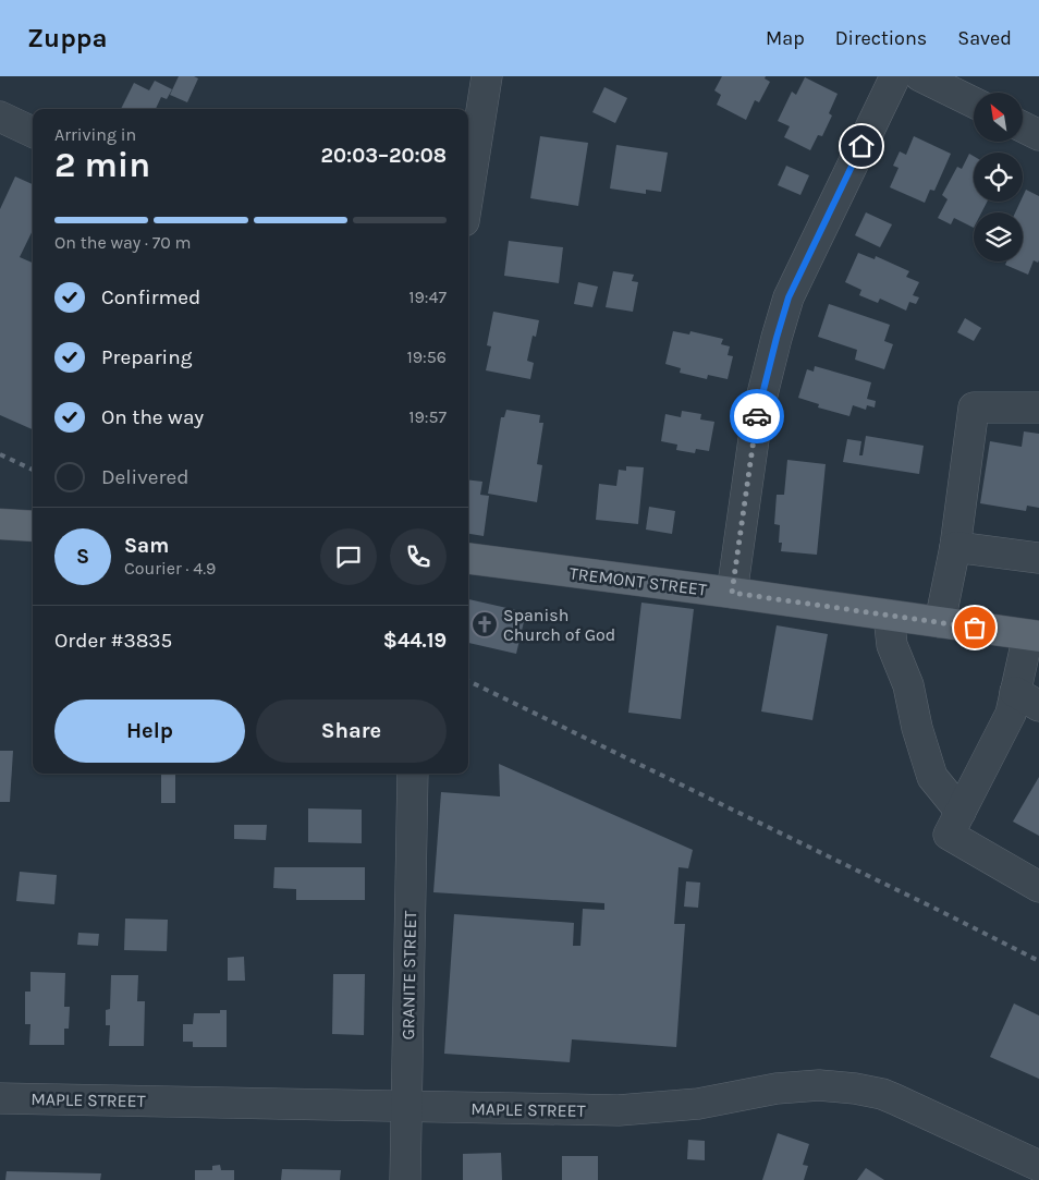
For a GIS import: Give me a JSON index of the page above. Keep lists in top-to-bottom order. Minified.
{"streets":{"main road":["TREMONT STREET"],"street":["GRANITE STREET","MAPLE STREET"]},"crossings":[["GRANITE STREET","MAPLE STREET"]],"places":{"church":["Spanish Church of God"]},"north":"top left","page":{"header":"Zuppa","nav":["Map","Directions","Saved"],"heading":["2 min","Arriving in","20:03–20:08"],"panel":["Sam","Courier · 4.9","Order #3835","$44.19"],"bar":"On the way · 70 m","list":[["Confirmed","19:47"],["Preparing","19:56"],["On the way","19:57"],"Delivered"],"round":"S","buttons":["Help","Share"]}}
